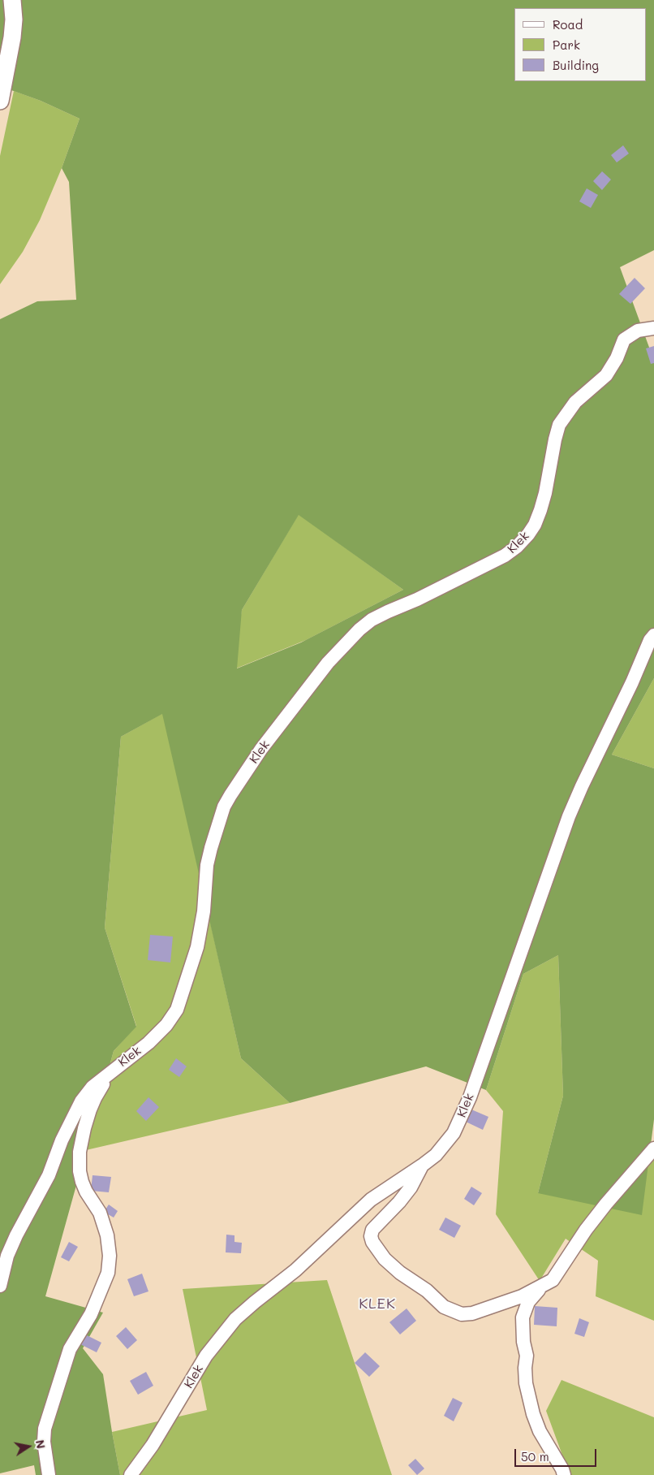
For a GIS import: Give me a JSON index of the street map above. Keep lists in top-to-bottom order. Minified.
{"streets":{"street":["Klek"]},"districts":["KLEK"],"legend":["Road","Park","Building"],"scale_bar":"50 m","north":"right"}
